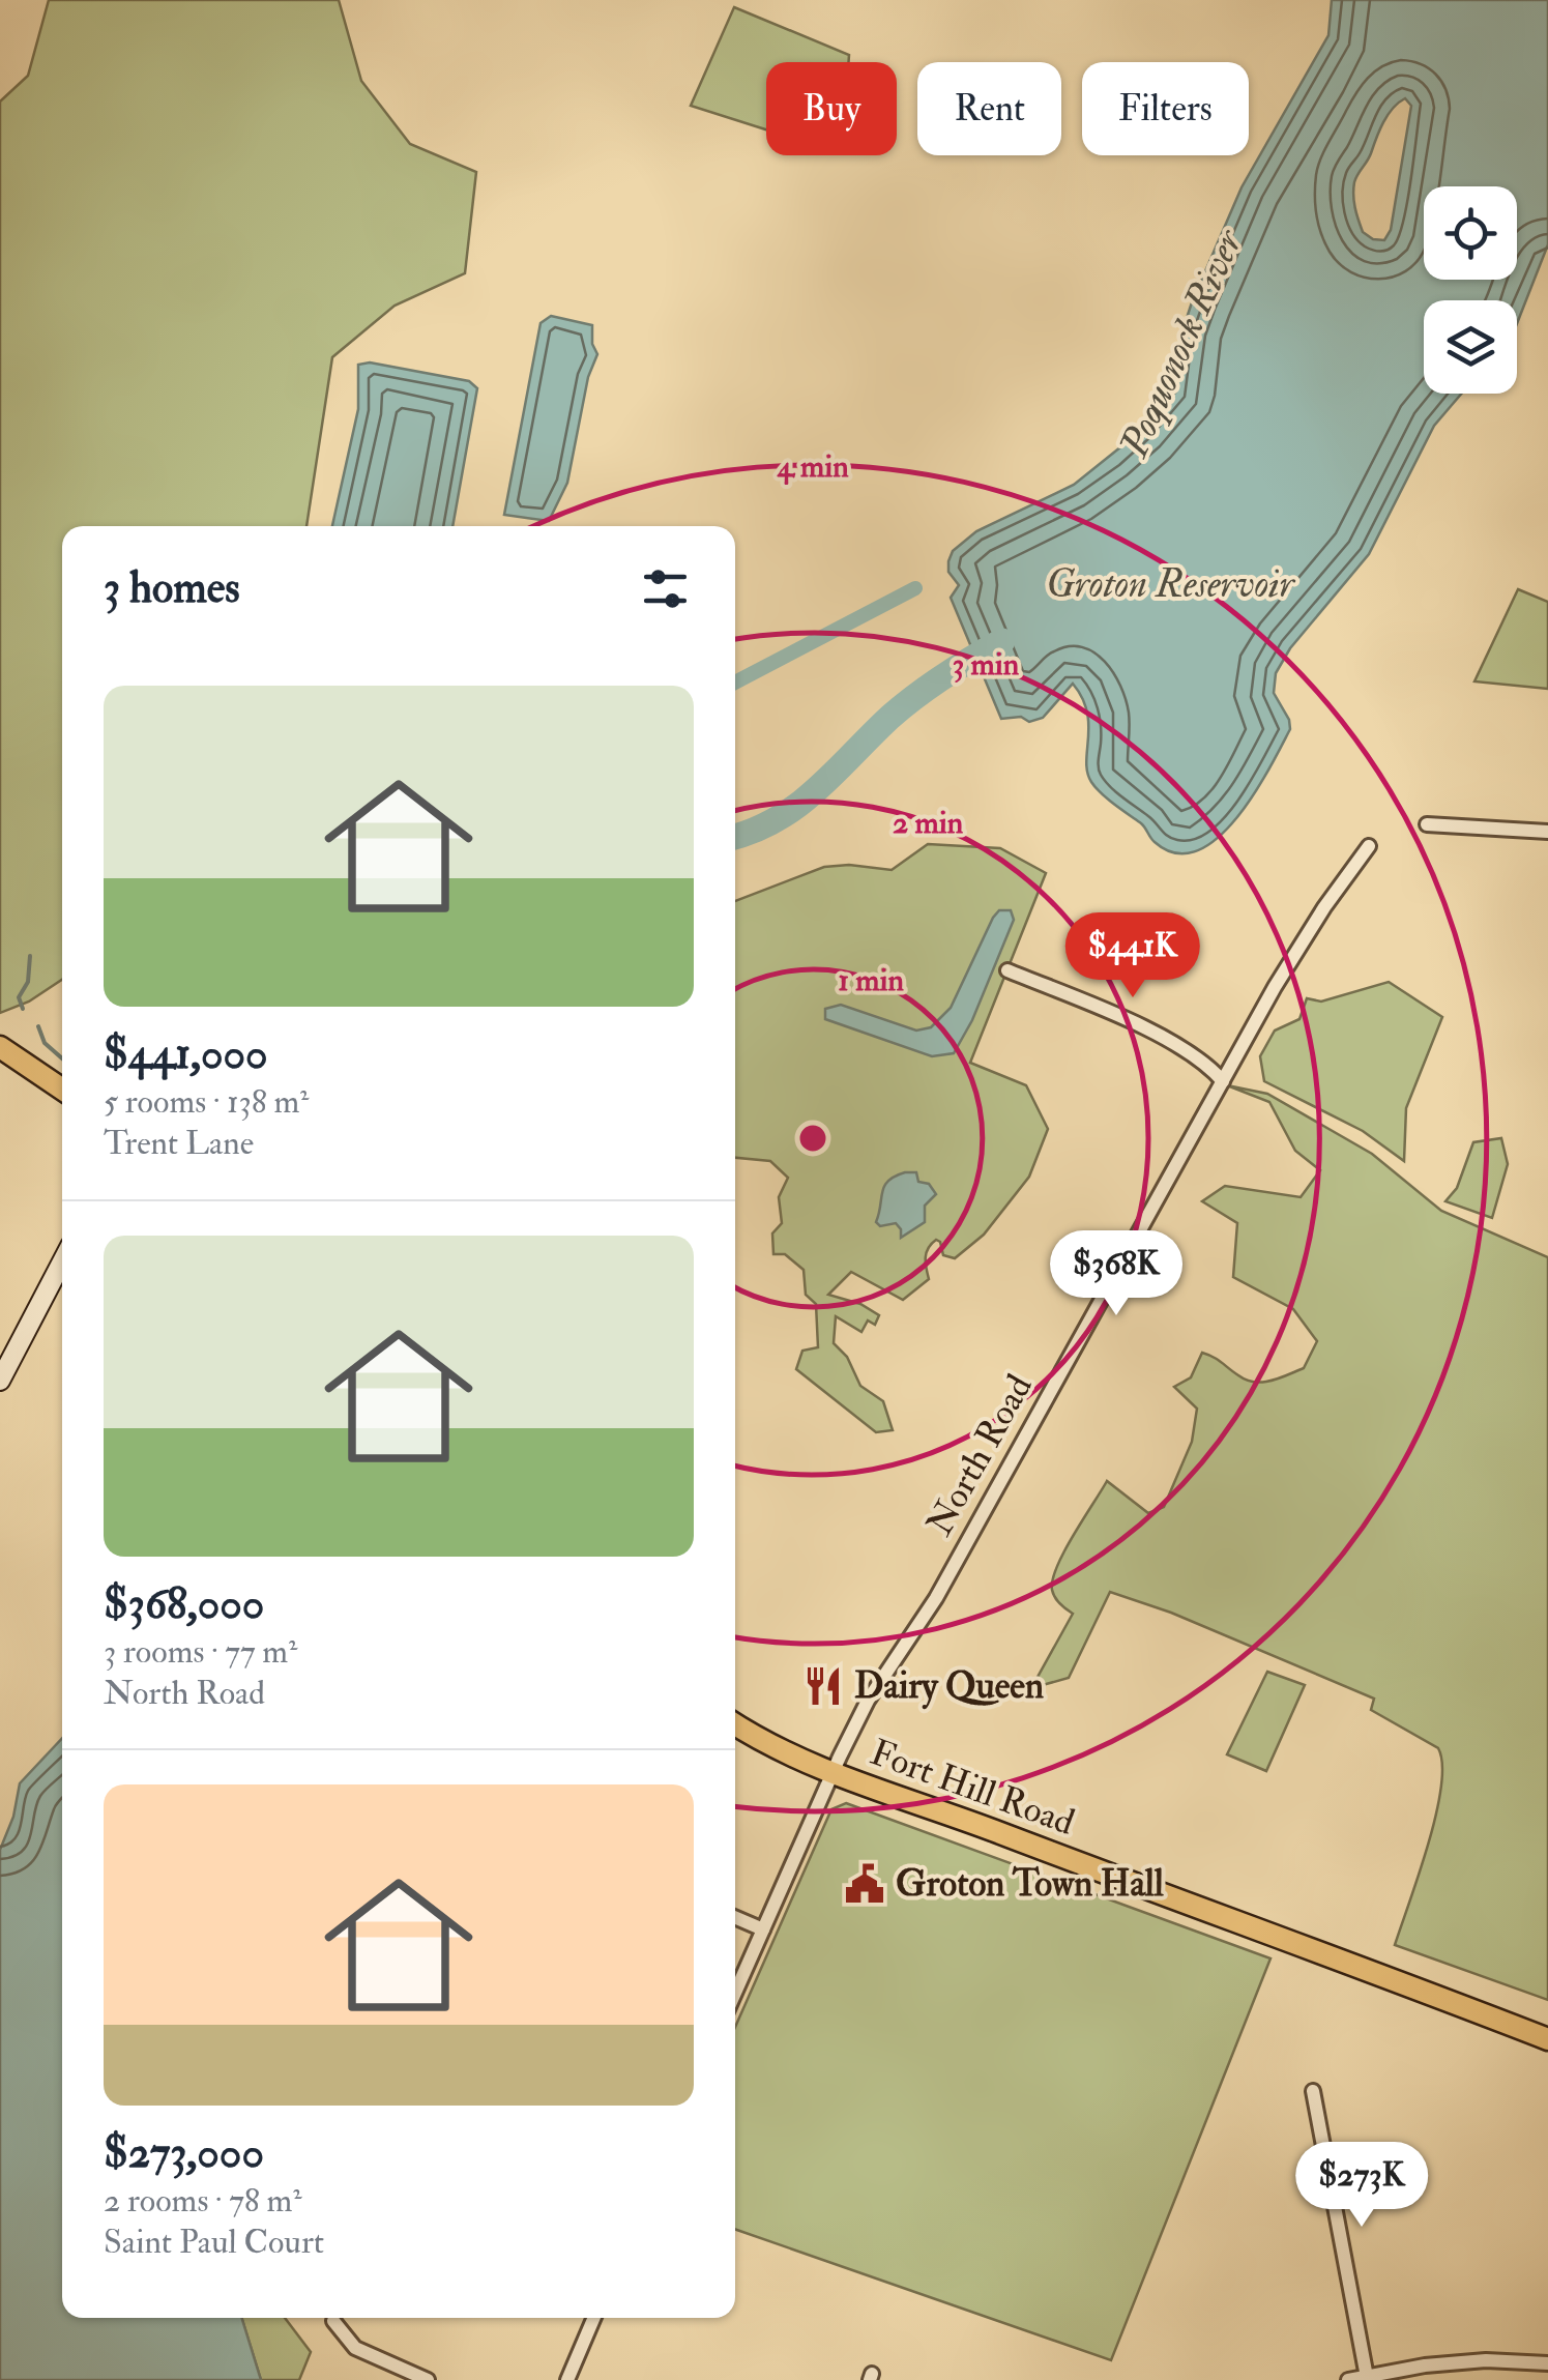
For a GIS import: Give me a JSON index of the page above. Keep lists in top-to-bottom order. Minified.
{"streets":{"main road":["Fort Hill Road"],"street":["North Road"]},"crossings":[["North Road","Fort Hill Road"]],"water":["Poquonock River","Groton Reservoir"],"places":{"restaurant":["Dairy Queen"],"public building":["Groton Town Hall"]},"page":{"chip":["Buy","Rent","Filters"],"heading":"3 homes","list":[{"name":"$441,000","note":"5 rooms · 138 m² · Trent Lane"},{"name":"$368,000","note":"3 rooms · 77 m² · North Road"},{"name":"$273,000","note":"2 rooms · 78 m² · Saint Paul Court"}],"price":["$441K","$368K","$273K"]},"rings":["4 min","3 min","2 min","1 min"]}
